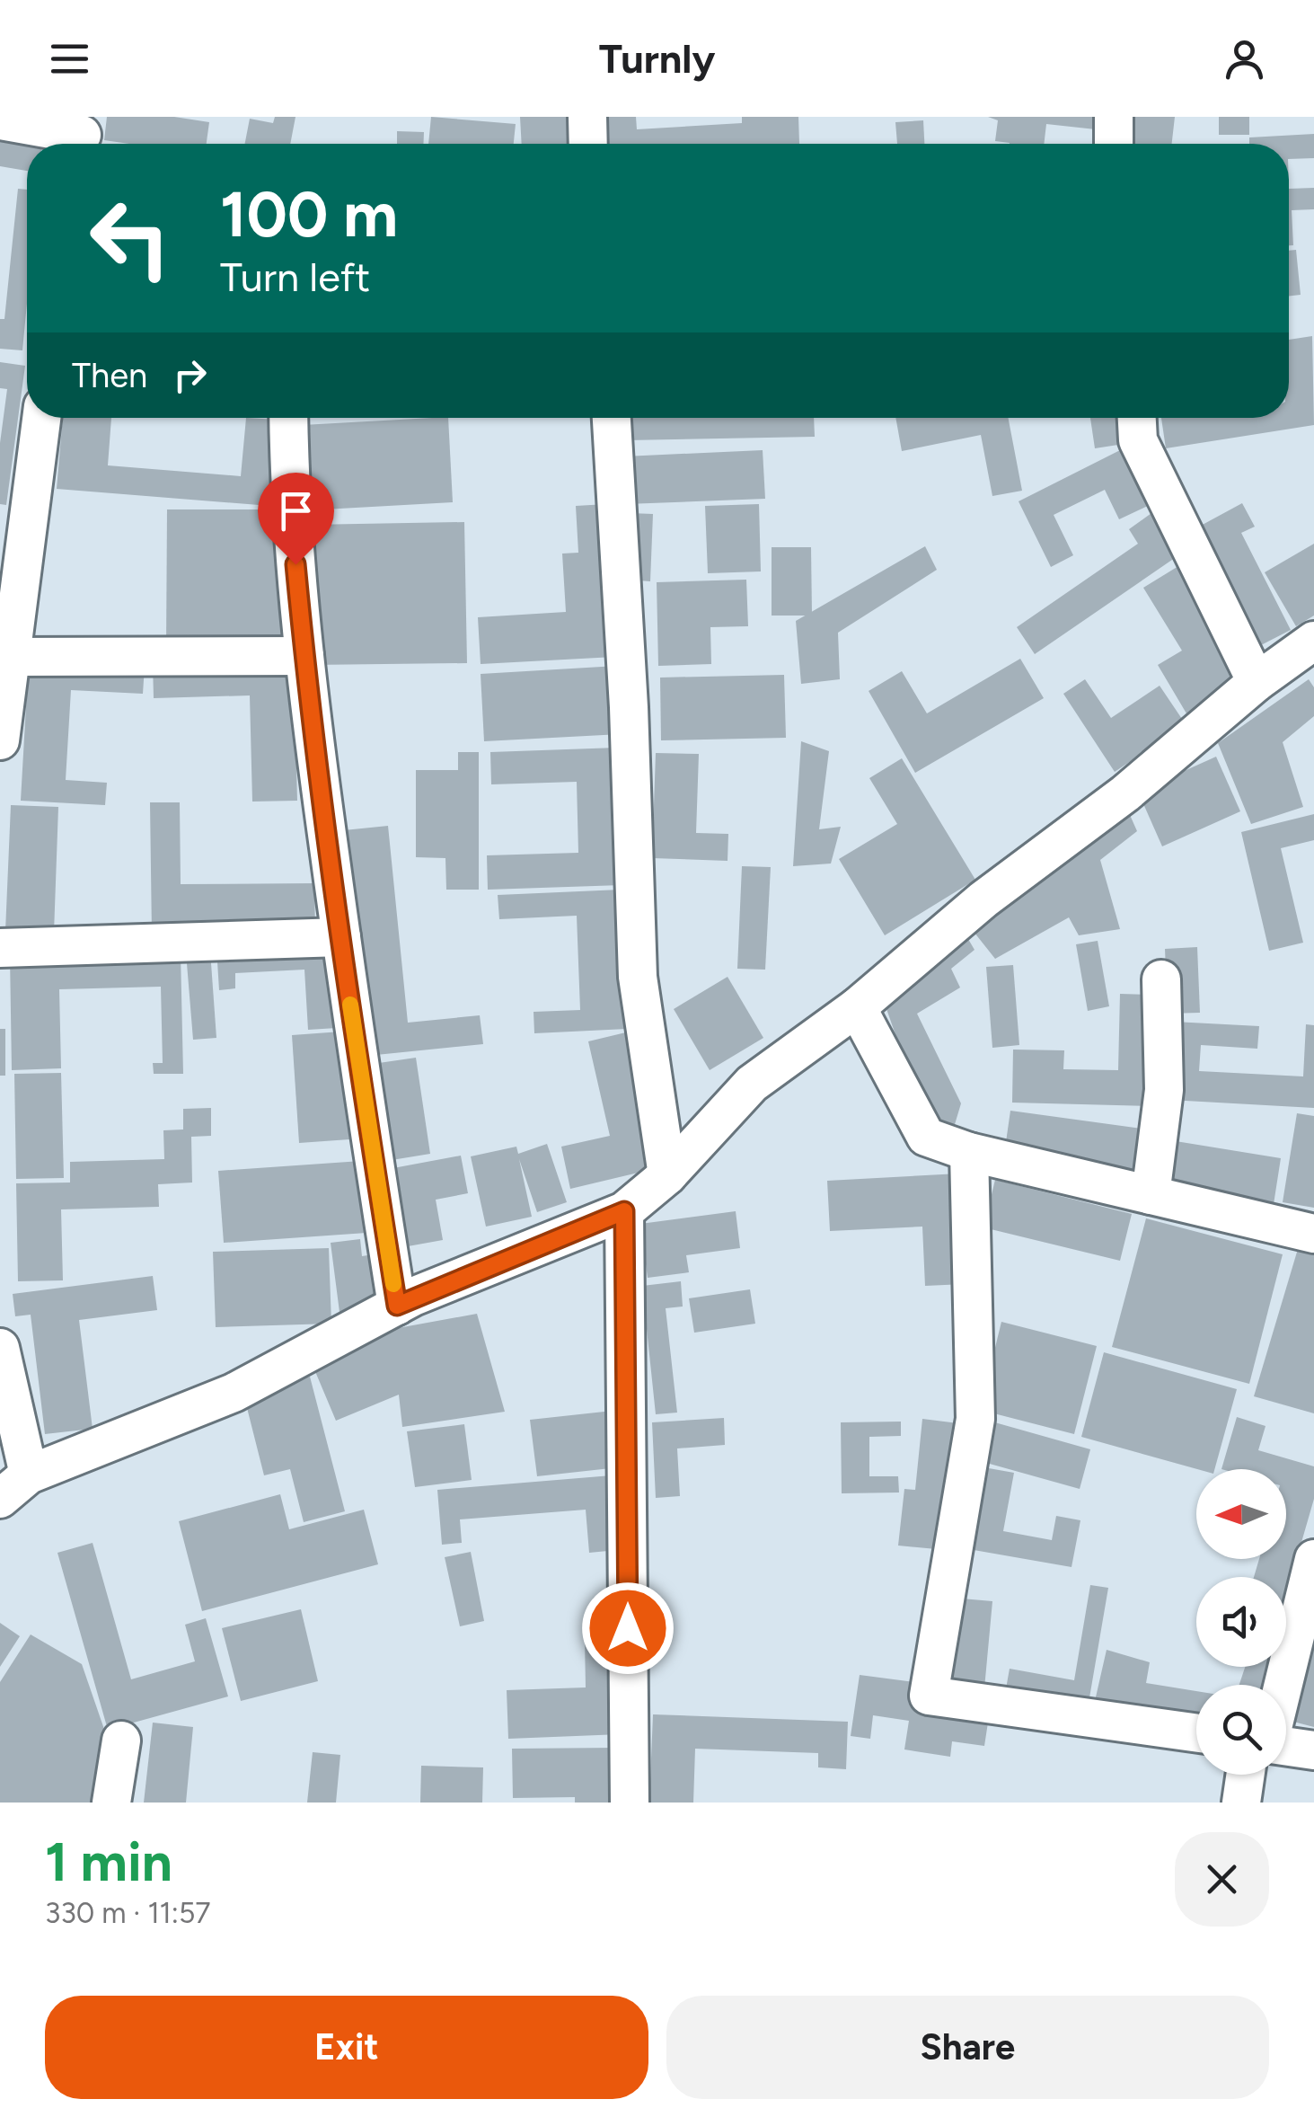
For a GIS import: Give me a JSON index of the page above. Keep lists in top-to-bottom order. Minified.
{"north":"left","page":{"header":"Turnly","turn":["100 m","Turn left"],"then":"Then","heading":["1 min","330 m · 11:57"],"buttons":["Exit","Share"]}}
